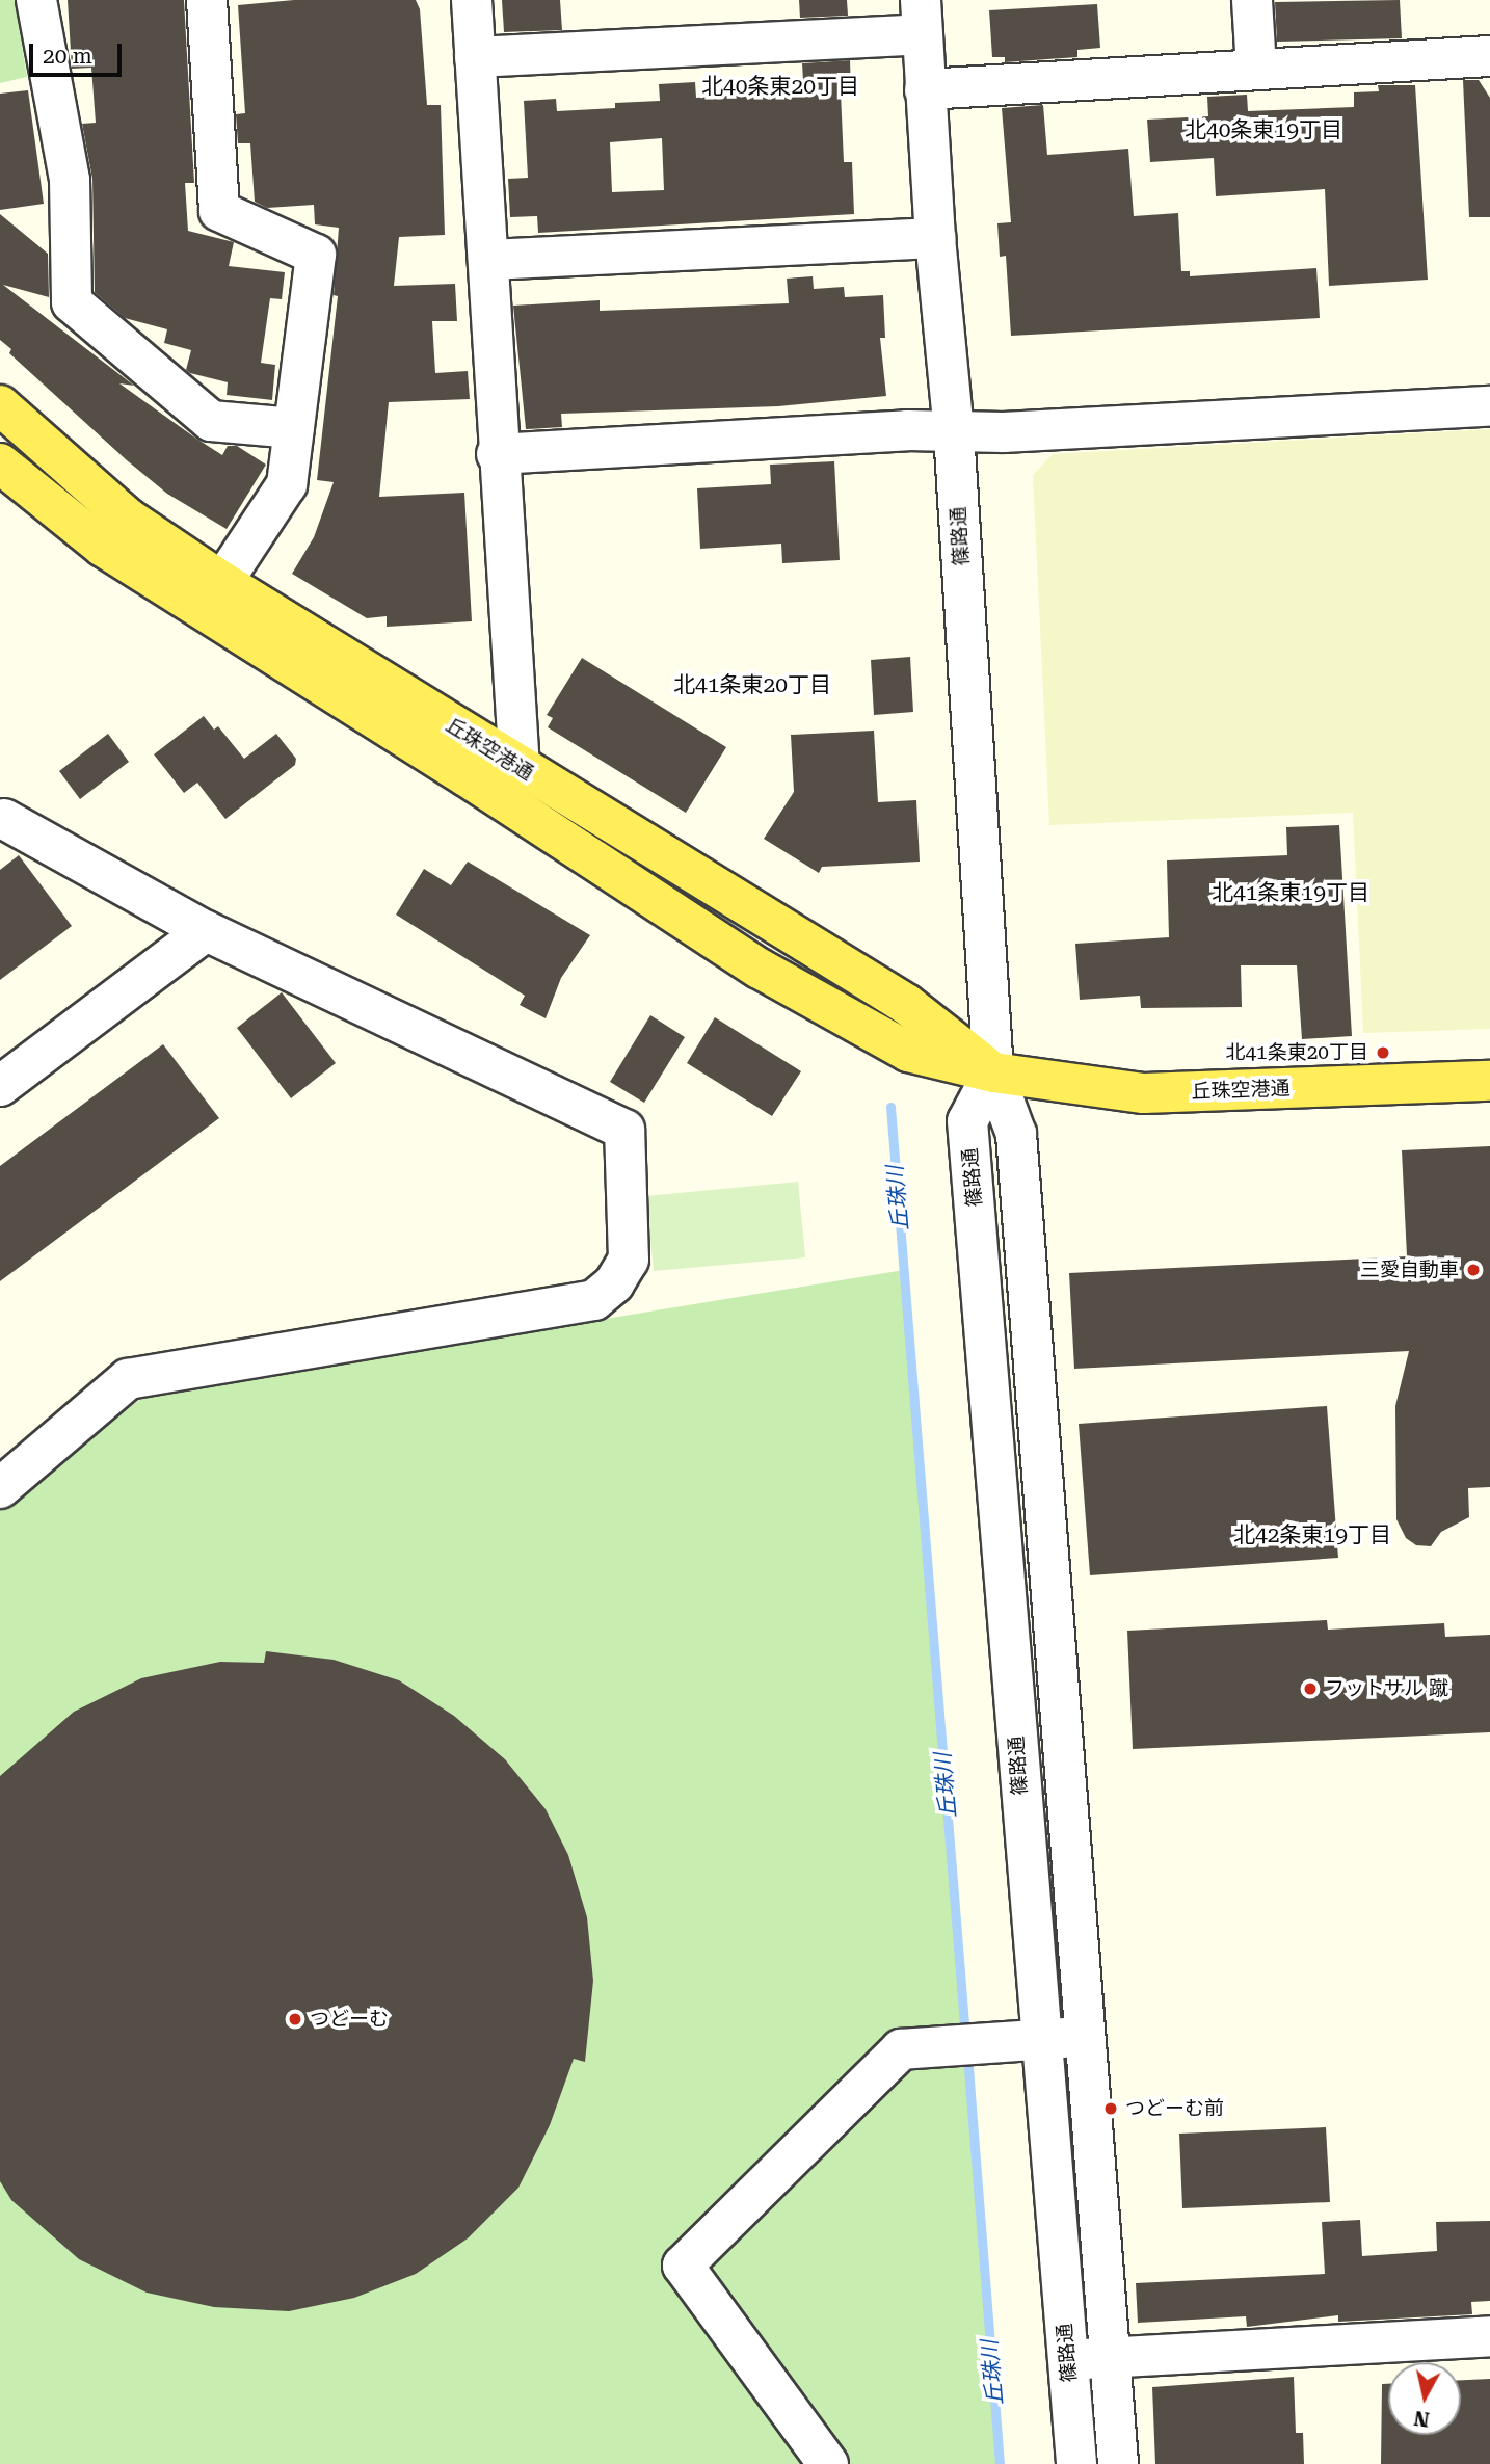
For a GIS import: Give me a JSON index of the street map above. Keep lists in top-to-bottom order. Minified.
{"streets":{"main road":["丘珠空港通"],"street":["篠路通"]},"crossings":[["篠路通","丘珠空港通"]],"districts":["北40条東20丁目","北40条東19丁目","北41条東20丁目","北41条東19丁目","北42条東19丁目"],"water":["丘珠川"],"places":["北41条東20丁目","三愛自動車","フットサル 蹴","つどーむ","つどーむ前"],"scale_bar":"20 m","north":"bottom"}
